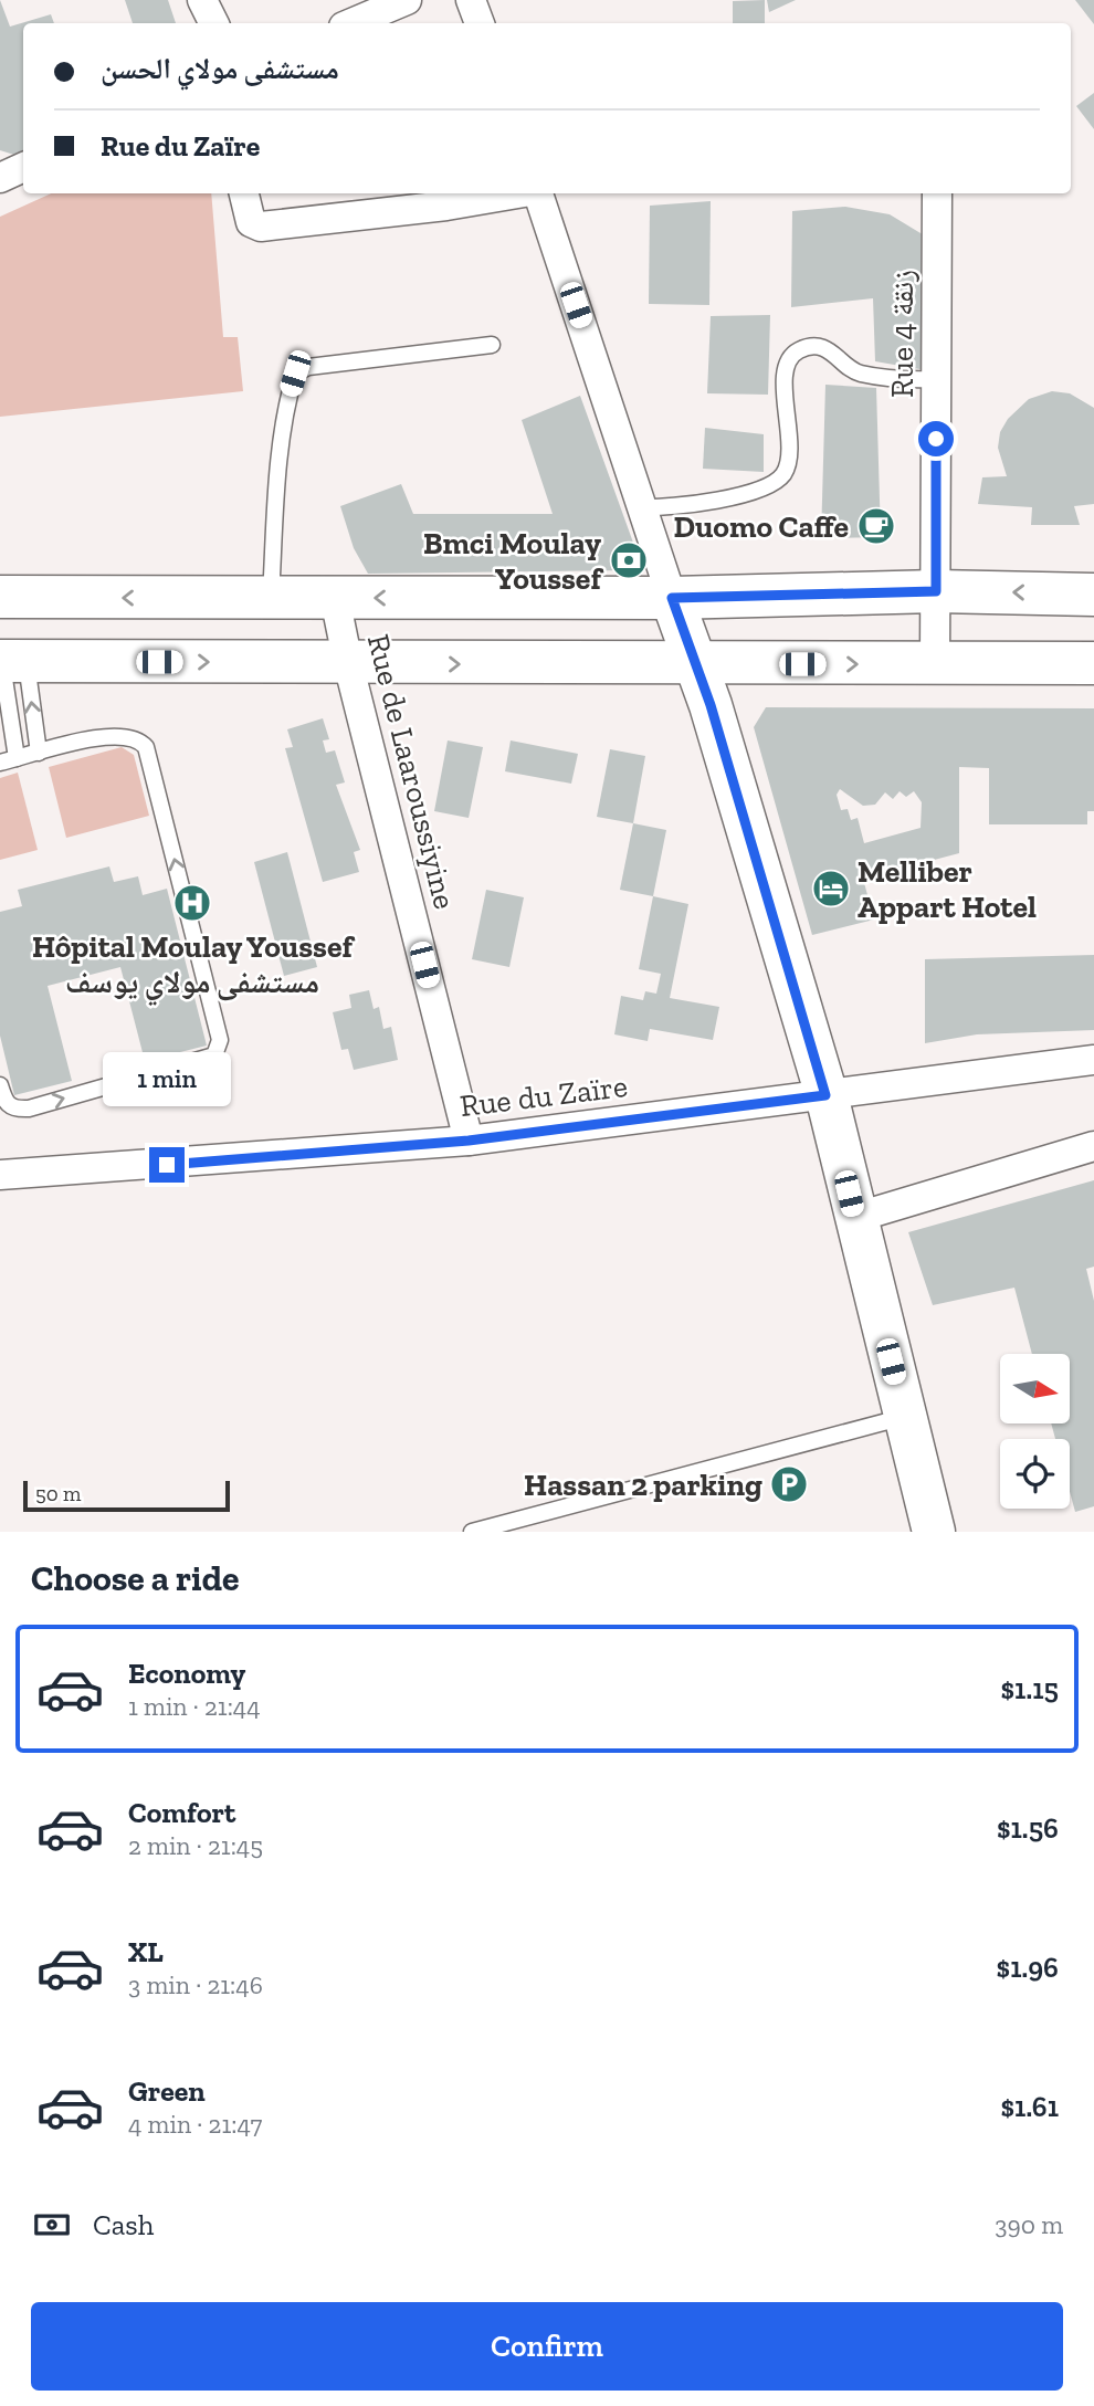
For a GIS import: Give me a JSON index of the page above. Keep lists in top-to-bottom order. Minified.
{"streets":{"street":["Rue 4 زنقة","Rue de Laaroussiyine","Rue du Zaïre"]},"crossings":[["Rue de Laaroussiyine","Rue du Zaïre"]],"places":{"cafe":["Duomo Caffe"],"bank":["Bmci Moulay Youssef"],"hotel":["Melliber Appart Hotel"],"hospital":["Hôpital Moulay Youssef مستشفى مولاي يوسف"],"parking":["Hassan 2 parking"]},"scale_bar":"50 m","north":"right","page":{"banner":["مستشفى مولاي الحسن","Rue du Zaïre"],"bubble":"1 min","scale":"50 m","heading":"Choose a ride","list":[{"name":"Economy","note":"1 min · 21:44","value":"$1.15"},{"name":"Comfort","note":"2 min · 21:45","value":"$1.56"},{"name":"XL","note":"3 min · 21:46","value":"$1.96"},{"name":"Green","note":"4 min · 21:47","value":"$1.61"}],"pay":["Cash","390 m"],"buttons":"Confirm"}}
